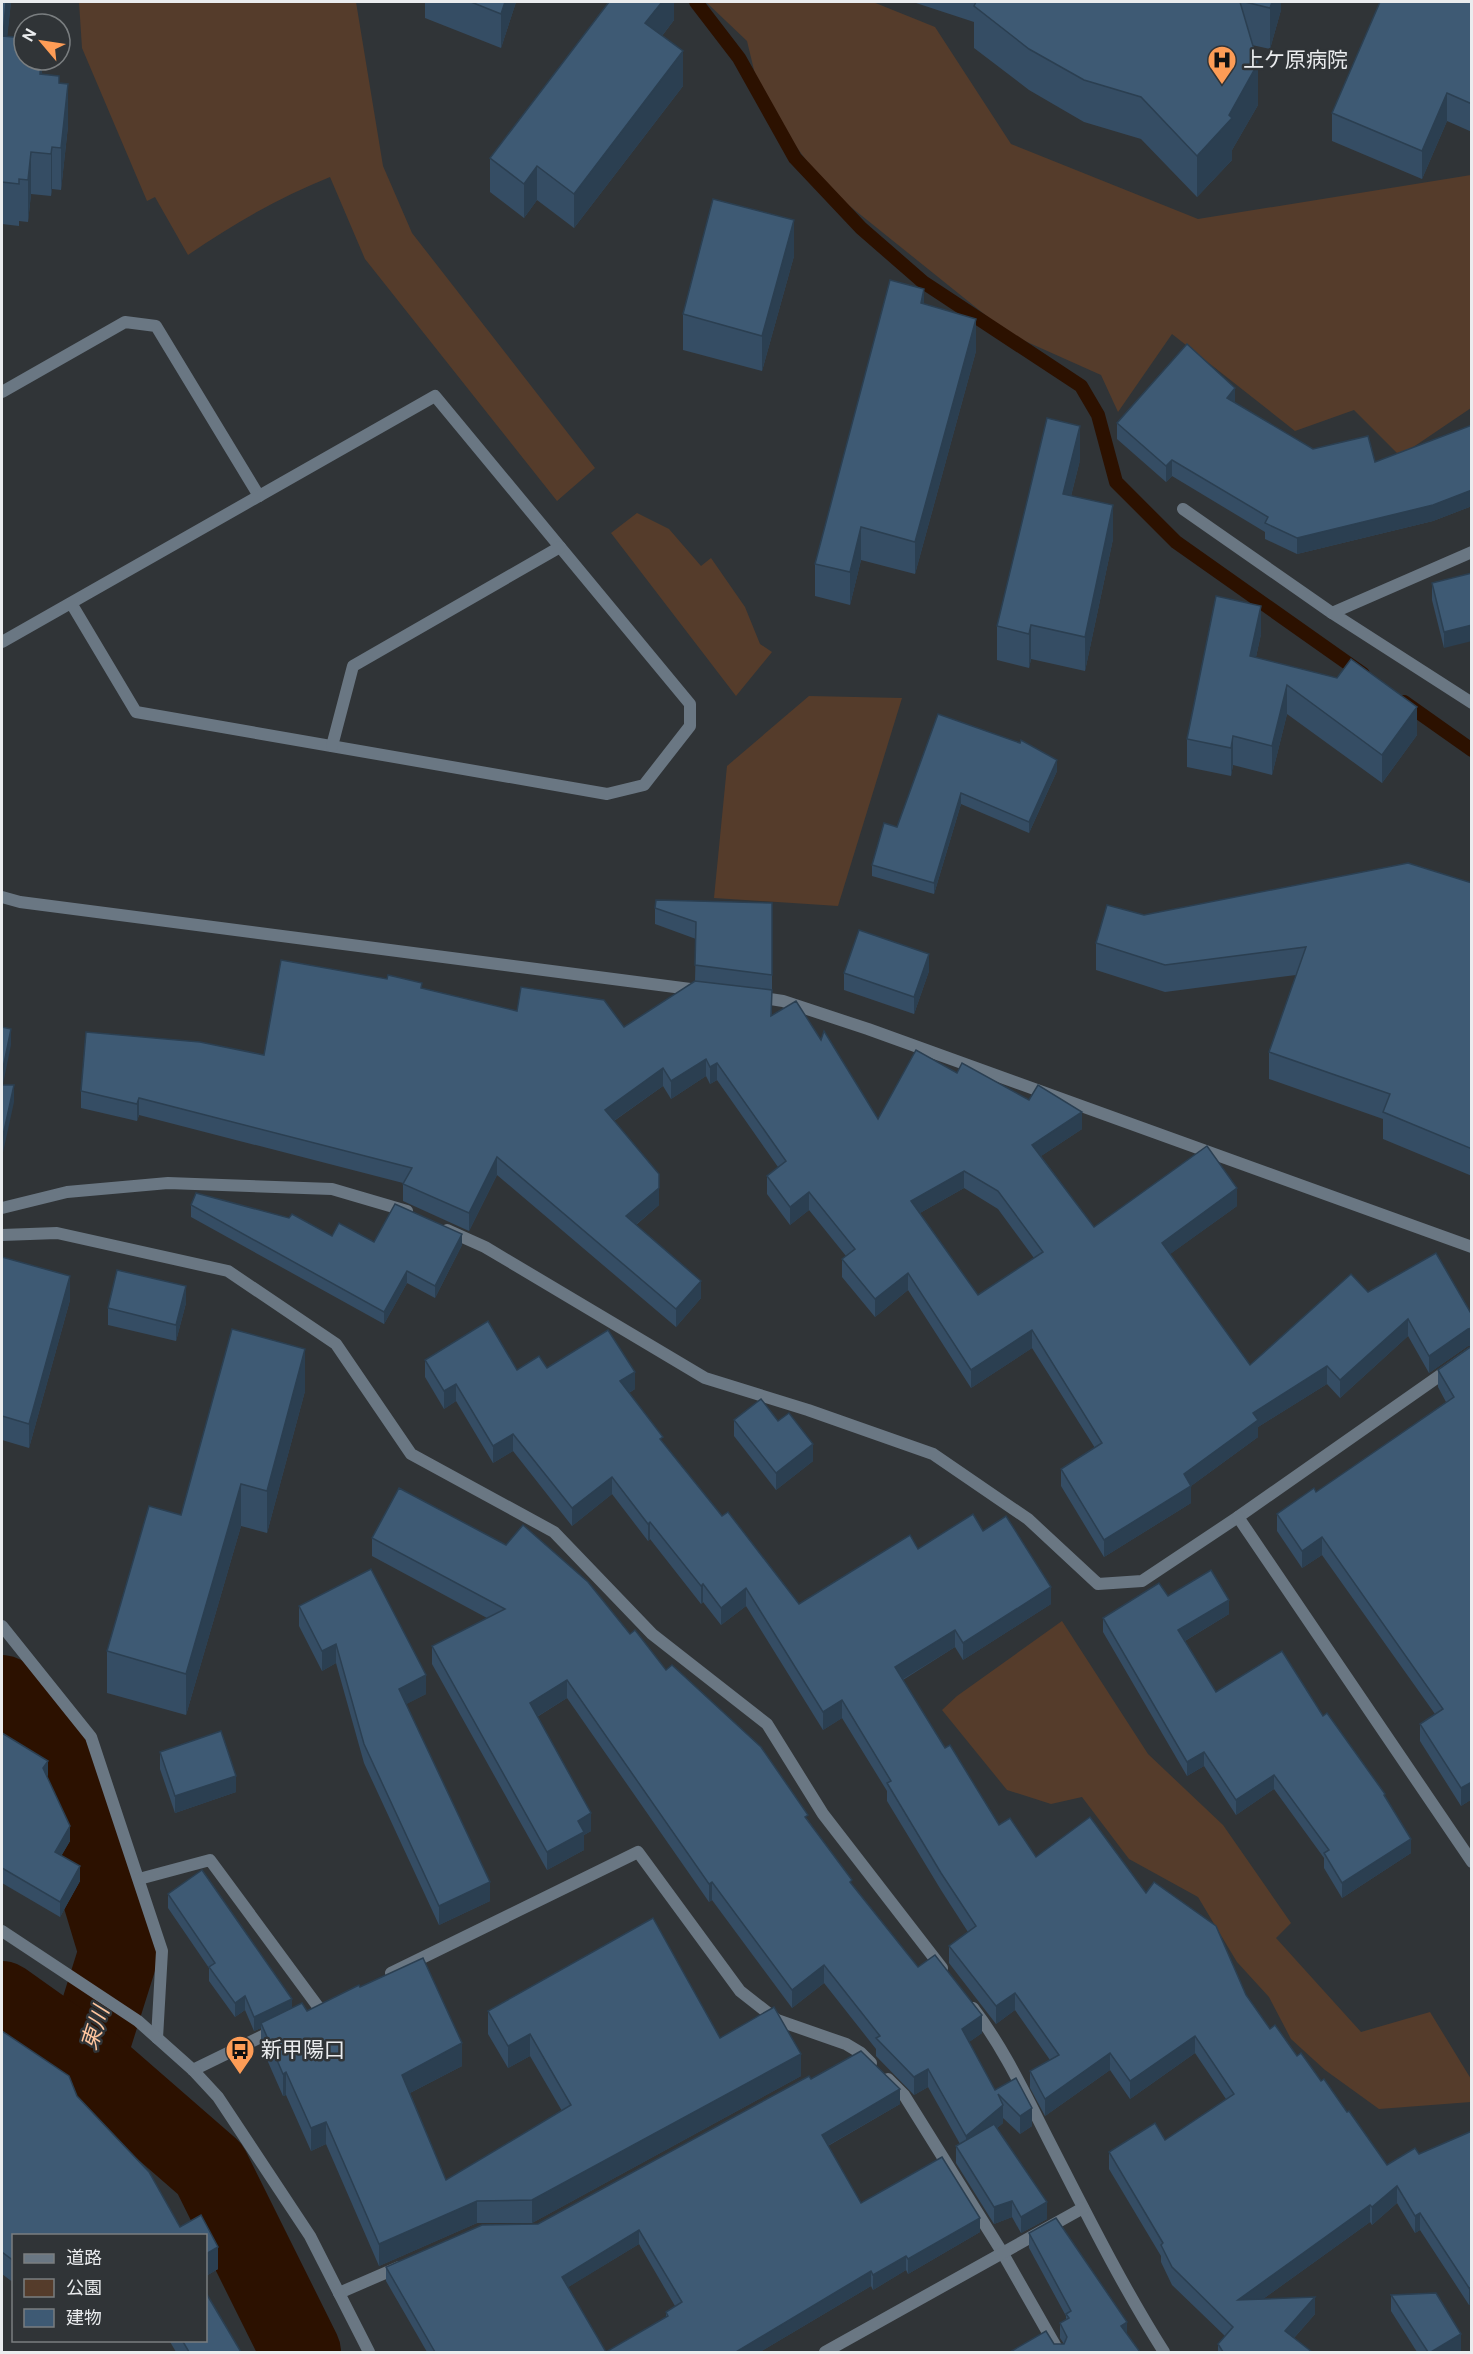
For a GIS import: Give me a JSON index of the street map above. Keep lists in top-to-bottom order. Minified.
{"water":["東川"],"places":{"hospital":["上ケ原病院"],"bus stop":["新甲陽口"]},"legend":["道路","公園","建物"],"north":"top left"}
